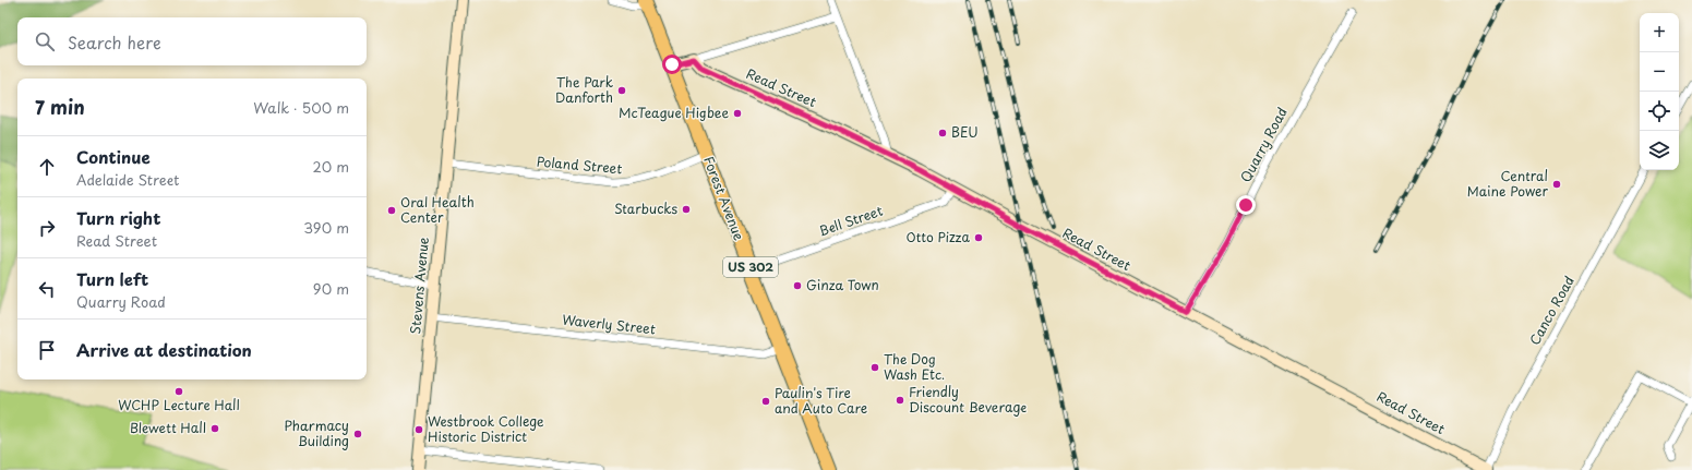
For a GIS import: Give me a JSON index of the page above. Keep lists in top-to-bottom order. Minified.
{"streets":{"highway":["Forest Avenue","US 302"],"street":["Read Street","Quarry Road","Poland Street","Bell Street","Stevens Avenue","Canco Road","Waverly Street"]},"crossings":[["Read Street","Quarry Road"],["Read Street","Bell Street"],["Read Street","Canco Road"],["Poland Street","Forest Avenue"],["Poland Street","Stevens Avenue"],["Forest Avenue","Bell Street"],["Forest Avenue","Waverly Street"],["Stevens Avenue","Waverly Street"]],"places":["The Park Danforth","McTeague Higbee","BEU","Central Maine Power","Starbucks","Oral Health Center","Otto Pizza","Ginza Town","The Dog Wash Etc.","WCHP Lecture Hall","Friendly Discount Beverage","Paulin's Tire and Auto Care","Blewett Hall","Westbrook College Historic District","Pharmacy Building"],"page":{"map_buttons":["+","−"],"search":"Search here","heading":["7 min","Walk · 500 m"],"list":[["Continue","Adelaide Street","20 m"],["Turn right","Read Street","390 m"],["Turn left","Quarry Road","90 m"],"Arrive at destination"]}}
